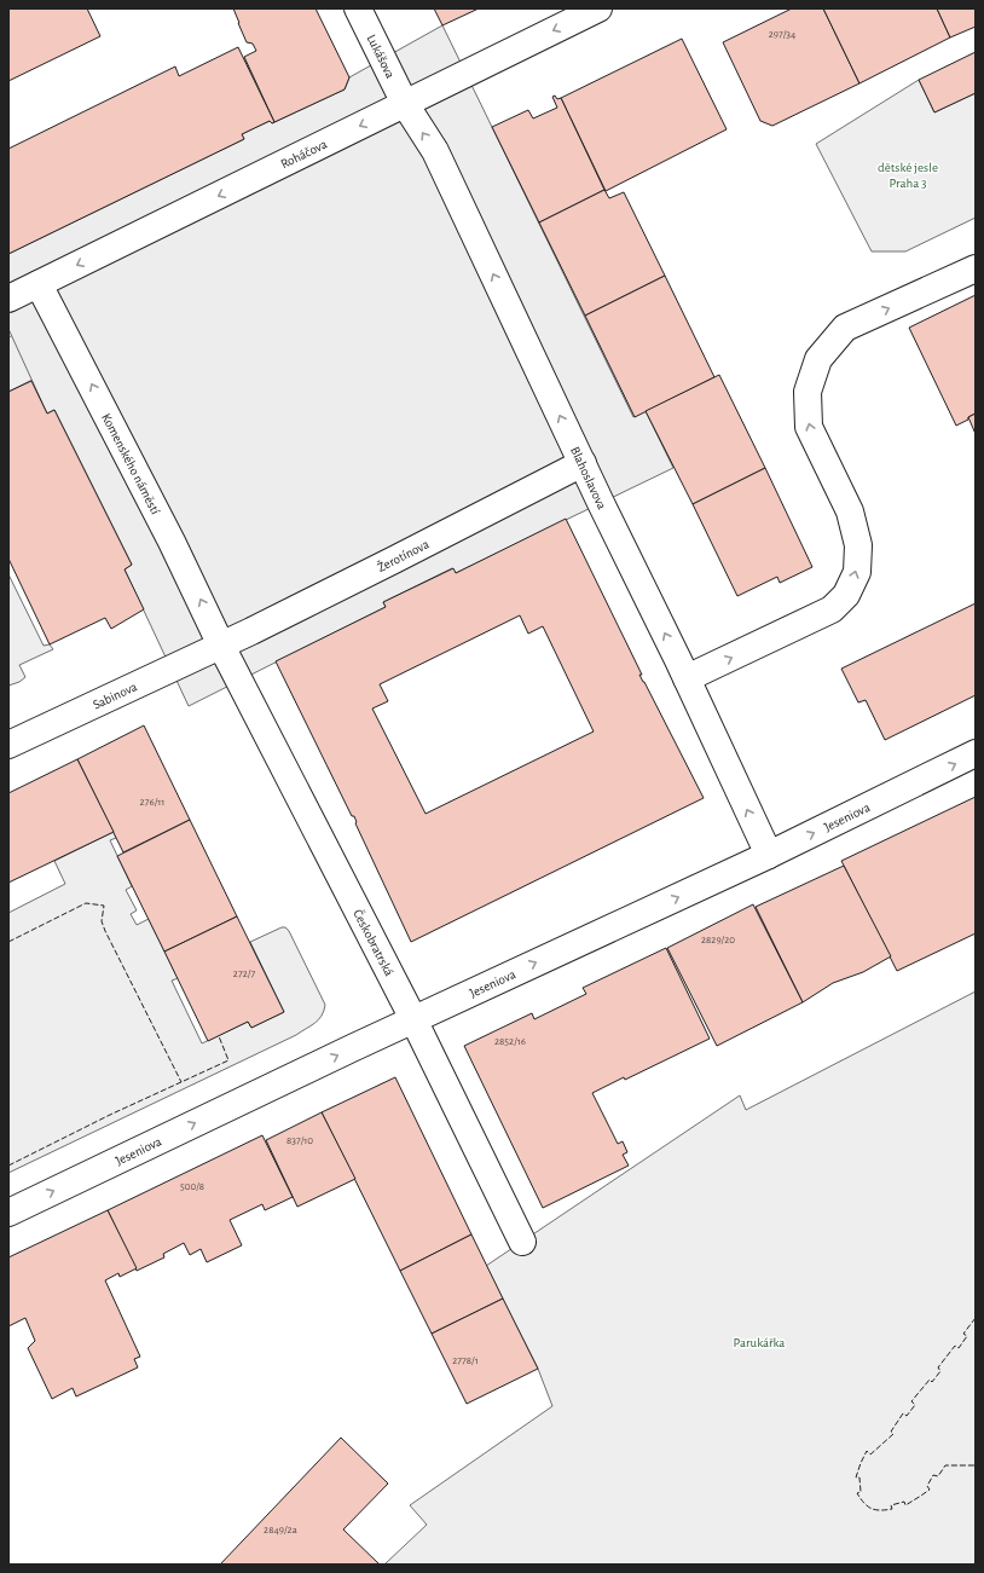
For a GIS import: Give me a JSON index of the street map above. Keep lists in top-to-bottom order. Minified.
{"streets":{"street":["Lukášova","Roháčova","Komenského náměstí","Blahoslavova","Žerotínova","Sabinova","Jeseniova","Českobratrská"]},"crossings":[["Lukášova","Roháčova"],["Lukášova","Blahoslavova"],["Roháčova","Komenského náměstí"],["Roháčova","Blahoslavova"],["Komenského náměstí","Žerotínova"],["Komenského náměstí","Sabinova"],["Komenského náměstí","Českobratrská"],["Blahoslavova","Žerotínova"],["Blahoslavova","Jeseniova"],["Žerotínova","Sabinova"],["Žerotínova","Českobratrská"],["Sabinova","Českobratrská"],["Jeseniova","Českobratrská"]],"one_way":["Roháčova","Komenského náměstí","Blahoslavova","Jeseniova"],"parks":["dětské jesle Praha 3","Parukářka"],"house_numbers":["297/34","276/11","2829/20","272/7","2852/16","837/10","500/8","2778/1","2849/2a"]}
